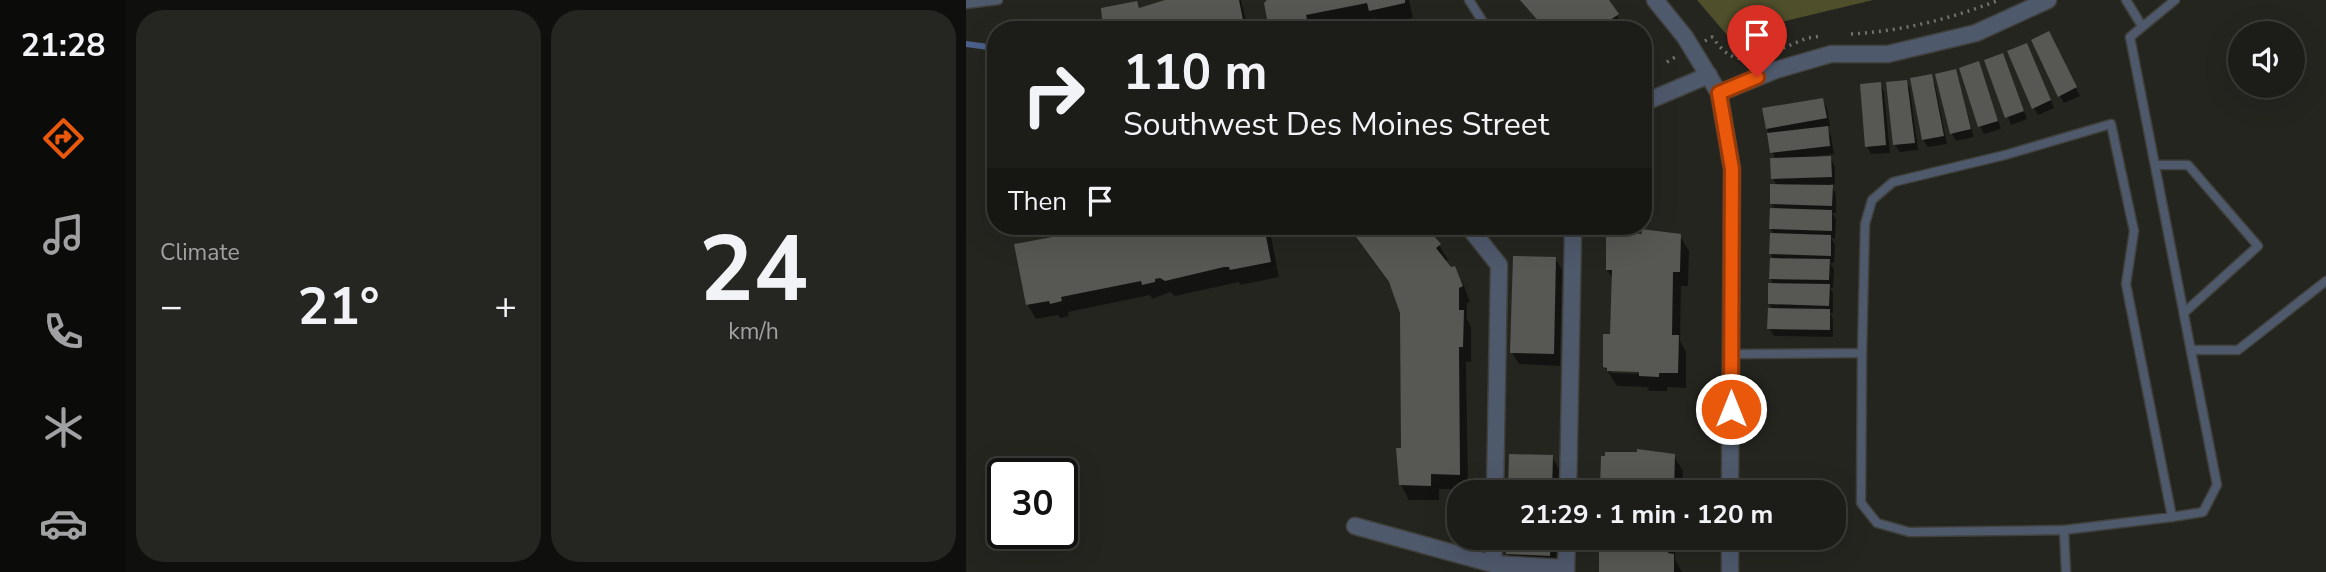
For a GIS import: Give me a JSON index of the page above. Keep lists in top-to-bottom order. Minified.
{"page":{"tabs":"21:28","tile":["Climate",["24","km/h"]],"turn":["110 m","Southwest Des Moines Street"],"then":"Then","heat":["−","21°","+"],"limit":"30","trip":"21:29 · 1 min · 120 m"}}
